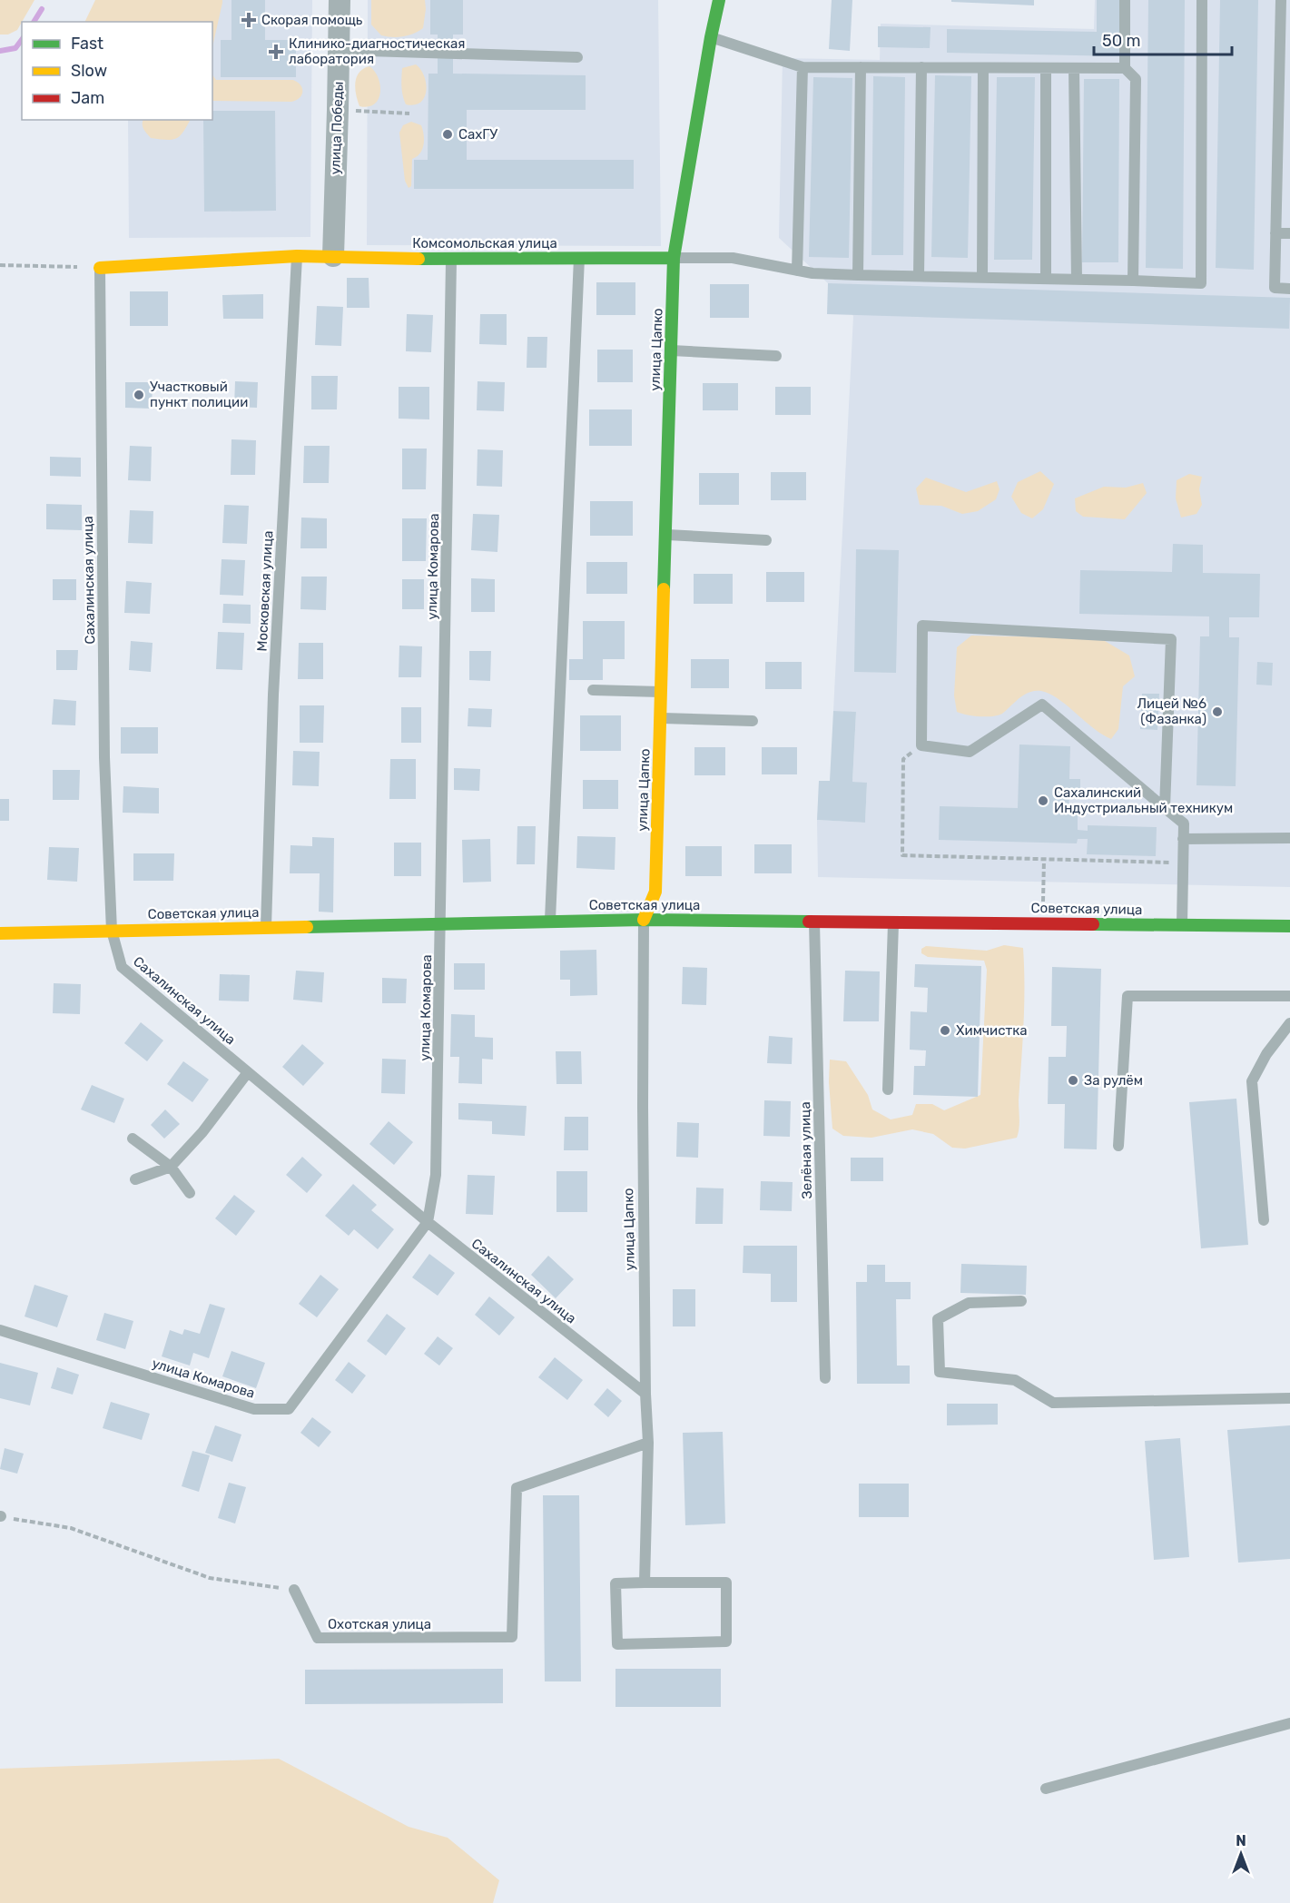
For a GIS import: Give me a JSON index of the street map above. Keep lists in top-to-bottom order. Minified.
{"streets":{"street":["улица Победы","Комсомольская улица","улица Цапко","Советская улица"],"lane":["улица Комарова","Сахалинская улица","Московская улица","Зелёная улица","Охотская улица"]},"crossings":[["улица Победы","Комсомольская улица"],["Комсомольская улица","улица Цапко"],["Комсомольская улица","улица Комарова"],["Комсомольская улица","Сахалинская улица"],["Комсомольская улица","Московская улица"],["улица Цапко","Сахалинская улица"],["улица Цапко","Советская улица"],["улица Цапко","Охотская улица"],["улица Комарова","Сахалинская улица"],["улица Комарова","Советская улица"],["Сахалинская улица","Советская улица"],["Московская улица","Советская улица"],["Советская улица","Зелёная улица"]],"places":{"health":["Скорая помощь","Клинико-диагностическая лаборатория"],"other":["СахГУ","Участковый пункт полиции","Лицей №6 (Фазанка)","Сахалинский Индустриальный техникум","Химчистка","За рулём"]},"legend":["Fast","Slow","Jam"],"scale_bar":"50 m","north":"top"}
